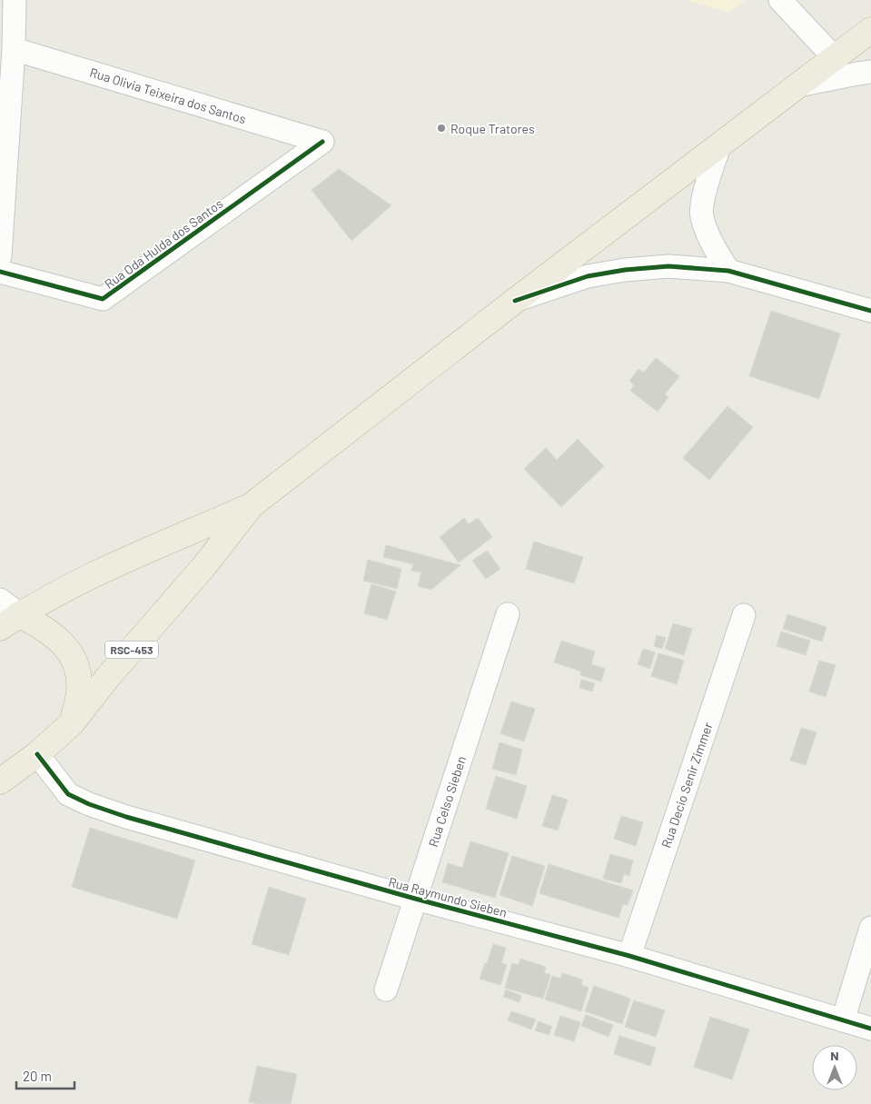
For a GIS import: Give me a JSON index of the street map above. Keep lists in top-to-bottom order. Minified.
{"streets":{"highway":["RSC-453"],"street":["Rua Olivia Teixeira dos Santos","Rua Oda Hulda dos Santos","Rua Decio Senir Zimmer","Rua Celso Sieben","Rua Raymundo Sieben"]},"crossings":[["Rua Olivia Teixeira dos Santos","Rua Oda Hulda dos Santos"],["RSC-453","Rua Raymundo Sieben"],["Rua Decio Senir Zimmer","Rua Raymundo Sieben"],["Rua Celso Sieben","Rua Raymundo Sieben"]],"places":["Roque Tratores"],"scale_bar":"20 m","north":"top"}
